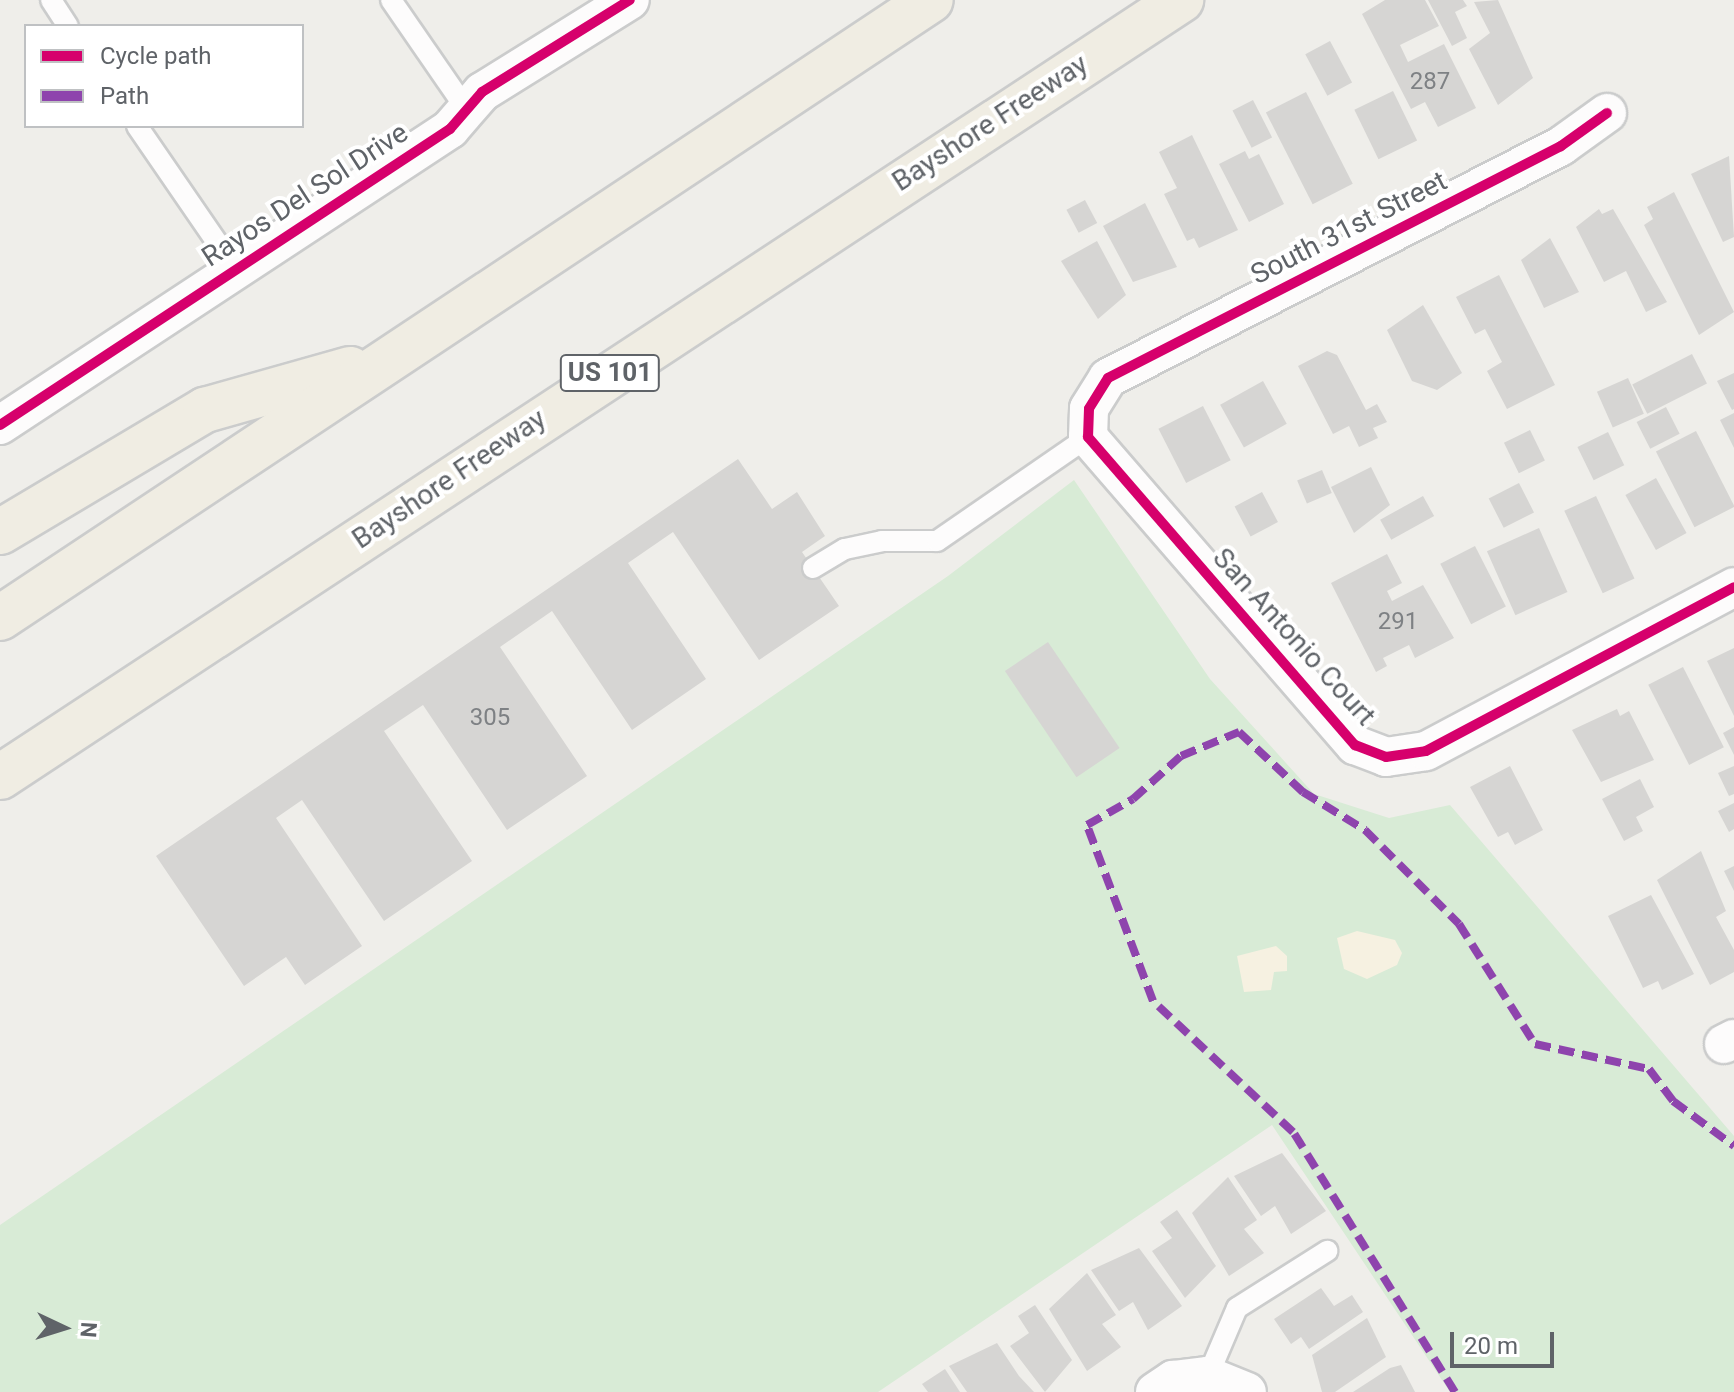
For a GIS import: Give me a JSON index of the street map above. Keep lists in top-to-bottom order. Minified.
{"streets":{"highway":["Bayshore Freeway","US 101"],"street":["Rayos Del Sol Drive","South 31st Street","San Antonio Court"]},"crossings":[["South 31st Street","San Antonio Court"]],"house_numbers":["287","291","305"],"legend":["Cycle path","Path"],"scale_bar":"20 m","north":"right"}
